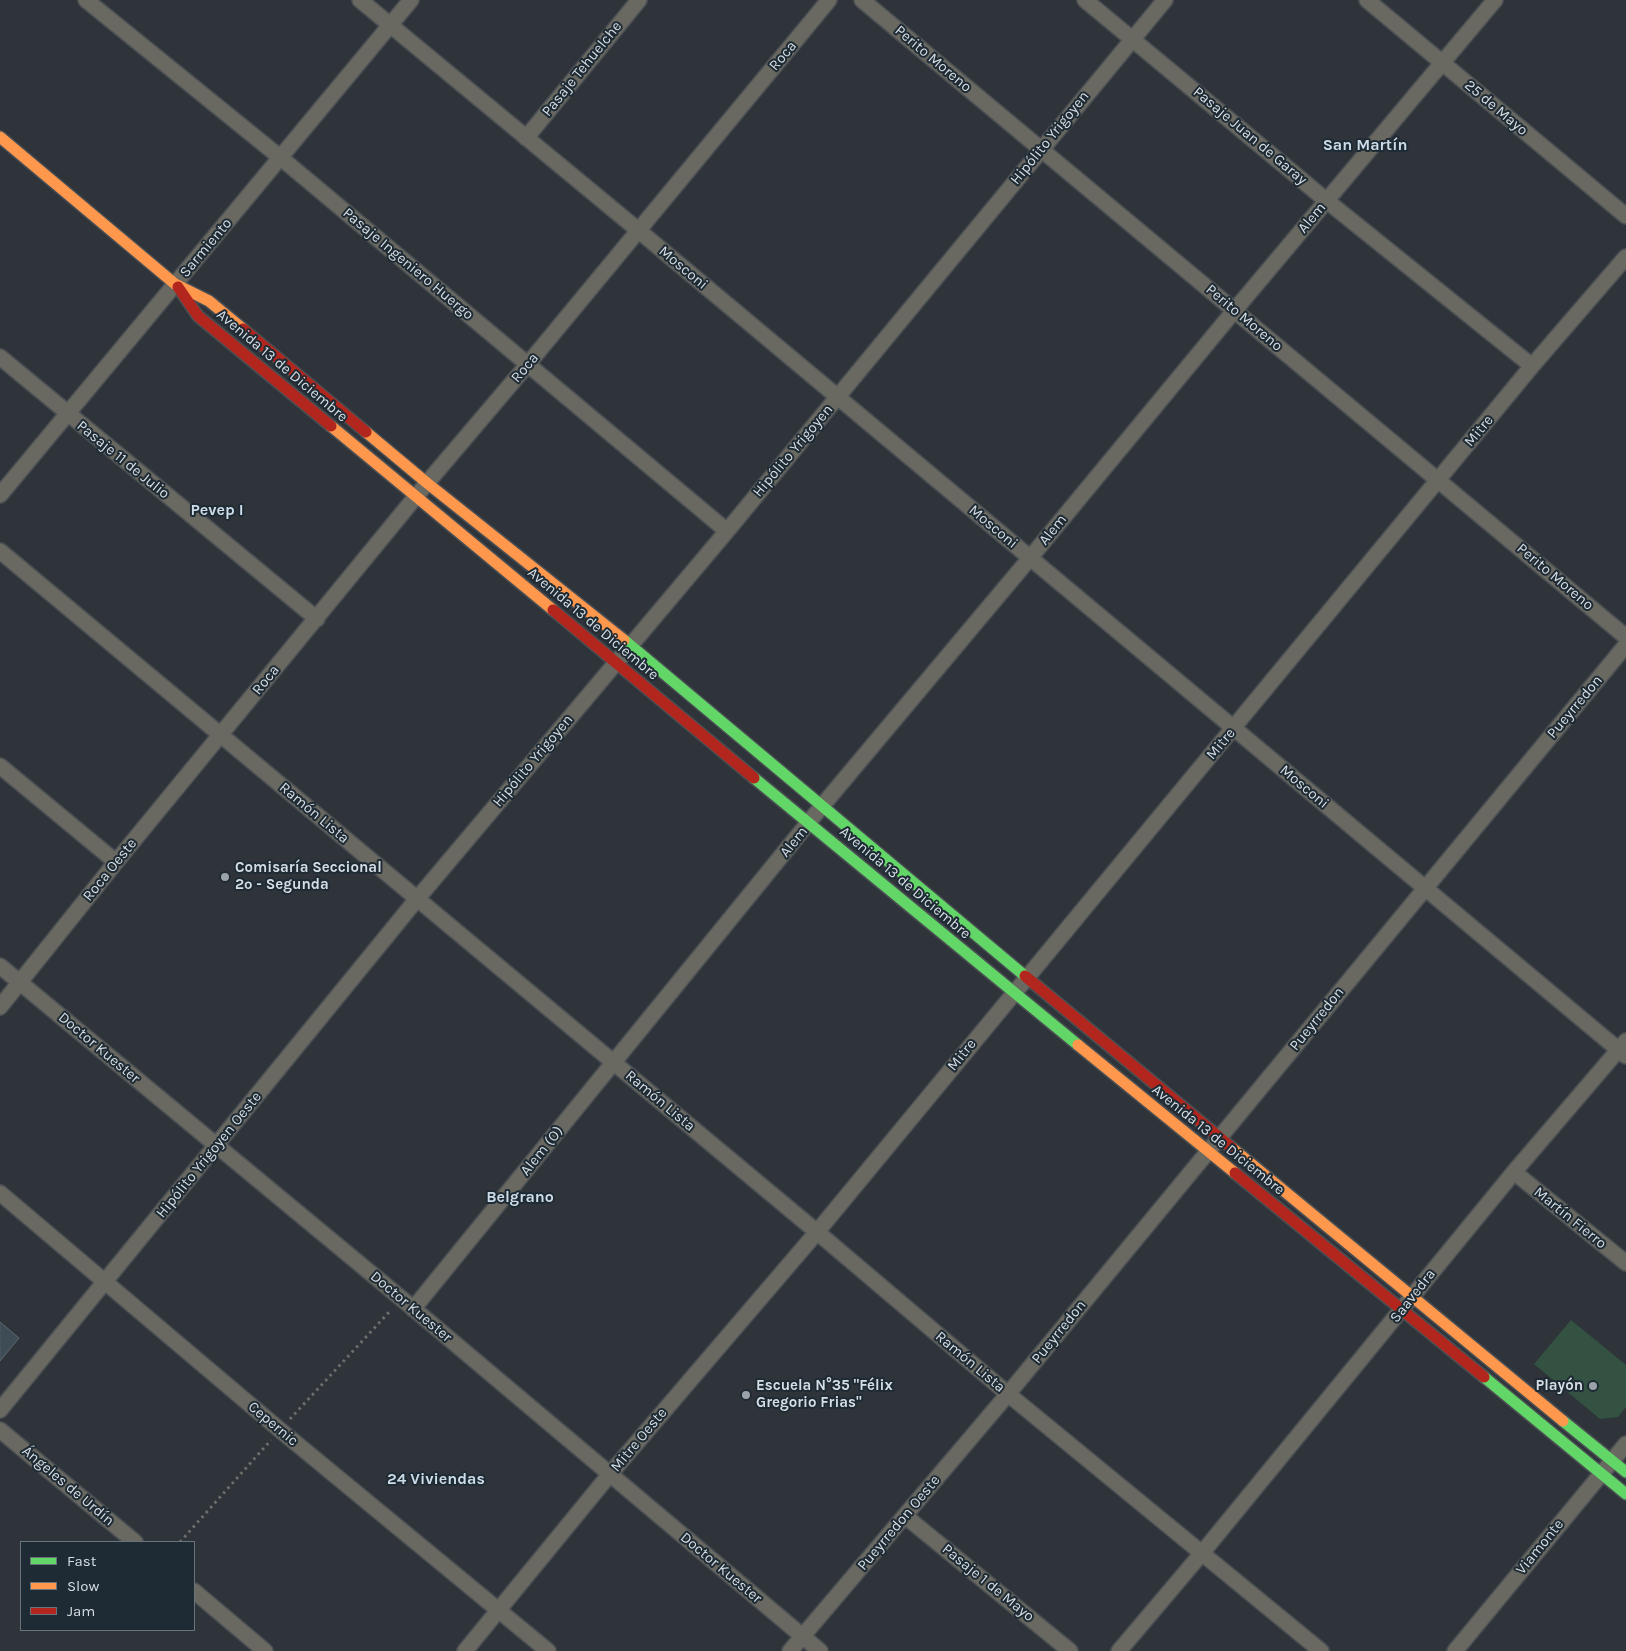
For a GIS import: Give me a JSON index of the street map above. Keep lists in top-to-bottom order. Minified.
{"streets":{"street":["Roca","Perito Moreno","Pasaje Tehuelche","25 de Mayo","Pasaje Juan de Garay","Hipólito Yrigoyen","Alem","Sarmiento","Pasaje Ingeniero Huergo","Mosconi","Avenida 13 de Diciembre","Mitre","Pasaje 11 de Julio","Pueyrredon","Ramón Lista","Roca Oeste","Doctor Kuester","Alem (O)","Hipólito Yrigoyen Oeste","Martín Fierro","Saavedra","Cepernic","Mitre Oeste","Ángeles de Urdín","Pueyrredon Oeste","Viamonte","Pasaje 1 de Mayo"]},"crossings":[["Roca","Pasaje Ingeniero Huergo"],["Roca","Mosconi"],["Roca","Avenida 13 de Diciembre"],["Roca","Pasaje 11 de Julio"],["Roca","Ramón Lista"],["Roca","Roca Oeste"],["Perito Moreno","Hipólito Yrigoyen"],["Perito Moreno","Alem"],["Perito Moreno","Mitre"],["Pasaje Tehuelche","Mosconi"],["25 de Mayo","Alem"],["Pasaje Juan de Garay","Hipólito Yrigoyen"],["Pasaje Juan de Garay","Alem"],["Pasaje Juan de Garay","Mitre"],["Hipólito Yrigoyen","Pasaje Ingeniero Huergo"],["Hipólito Yrigoyen","Mosconi"],["Hipólito Yrigoyen","Avenida 13 de Diciembre"],["Hipólito Yrigoyen","Ramón Lista"],["Hipólito Yrigoyen","Hipólito Yrigoyen Oeste"],["Alem","Mosconi"],["Alem","Avenida 13 de Diciembre"],["Alem","Ramón Lista"],["Alem","Alem (O)"],["Sarmiento","Pasaje Ingeniero Huergo"],["Sarmiento","Mosconi"],["Sarmiento","Avenida 13 de Diciembre"],["Sarmiento","Pasaje 11 de Julio"],["Mosconi","Mitre"],["Mosconi","Pueyrredon"],["Mosconi","Saavedra"],["Avenida 13 de Diciembre","Mitre"],["Avenida 13 de Diciembre","Pueyrredon"],["Avenida 13 de Diciembre","Saavedra"],["Avenida 13 de Diciembre","Viamonte"],["Mitre","Ramón Lista"],["Mitre","Mitre Oeste"],["Pueyrredon","Ramón Lista"],["Pueyrredon","Pueyrredon Oeste"],["Ramón Lista","Roca Oeste"],["Ramón Lista","Alem (O)"],["Ramón Lista","Hipólito Yrigoyen Oeste"],["Ramón Lista","Saavedra"],["Ramón Lista","Mitre Oeste"],["Ramón Lista","Pueyrredon Oeste"],["Roca Oeste","Doctor Kuester"],["Doctor Kuester","Alem (O)"],["Doctor Kuester","Hipólito Yrigoyen Oeste"],["Doctor Kuester","Mitre Oeste"],["Doctor Kuester","Pueyrredon Oeste"],["Hipólito Yrigoyen Oeste","Cepernic"],["Martín Fierro","Saavedra"],["Cepernic","Mitre Oeste"],["Pueyrredon Oeste","Pasaje 1 de Mayo"]],"districts":["San Martín","Pevep I","Belgrano","24 Viviendas"],"places":["Comisaría Seccional 2º - Segunda","Playón","Escuela N°35 \"Félix Gregorio Frias\""],"legend":["Fast","Slow","Jam"]}
